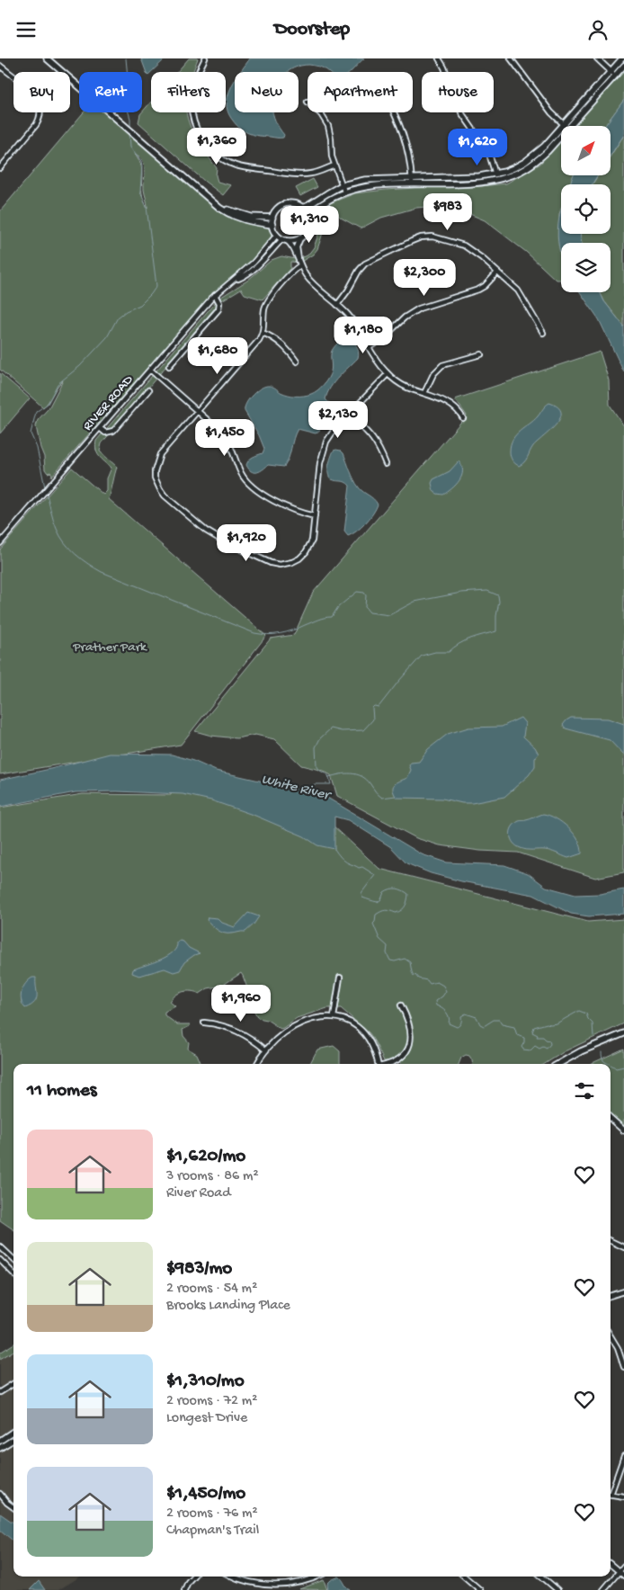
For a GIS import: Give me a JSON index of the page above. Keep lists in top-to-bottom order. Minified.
{"streets":{"street":["RIVER ROAD"]},"water":["White River"],"parks":["Prather Park"],"north":"top right","page":{"header":"Doorstep","chip":["Buy","Rent","Filters","New","Apartment","House"],"price":["$1,360","$1,620","$983","$1,310","$2,300","$1,180","$1,680","$2,130","$1,450","$1,920","$1,960"],"heading":"11 homes","list":[{"name":"$1,620/mo","note":"3 rooms · 86 m² · River Road"},{"name":"$983/mo","note":"2 rooms · 54 m² · Brooks Landing Place"},{"name":"$1,310/mo","note":"2 rooms · 72 m² · Longest Drive"},{"name":"$1,450/mo","note":"2 rooms · 76 m² · Chapman's Trail"}]}}
